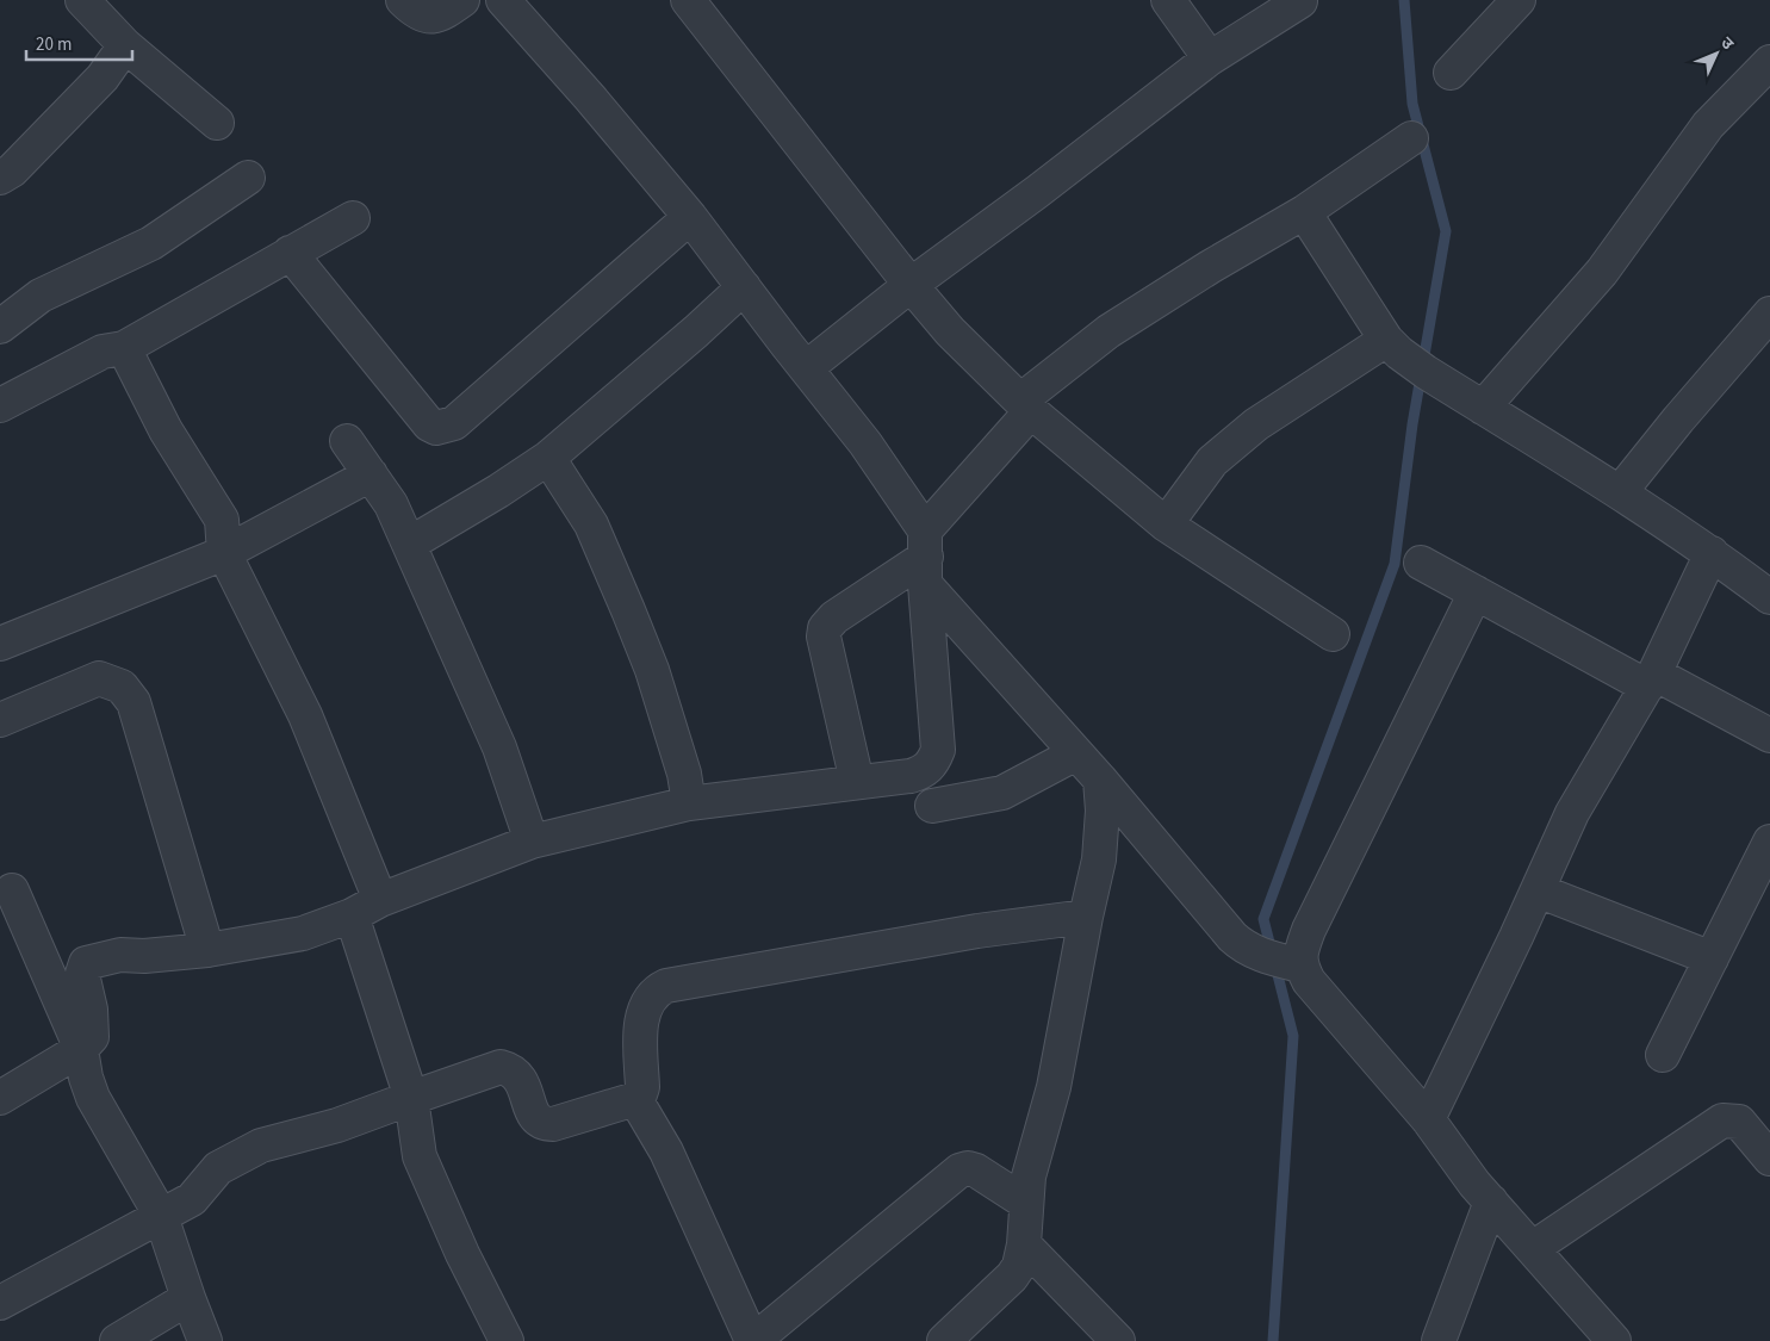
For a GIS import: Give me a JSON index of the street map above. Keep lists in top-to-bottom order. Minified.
{"scale_bar":"20 m","north":"top right"}
